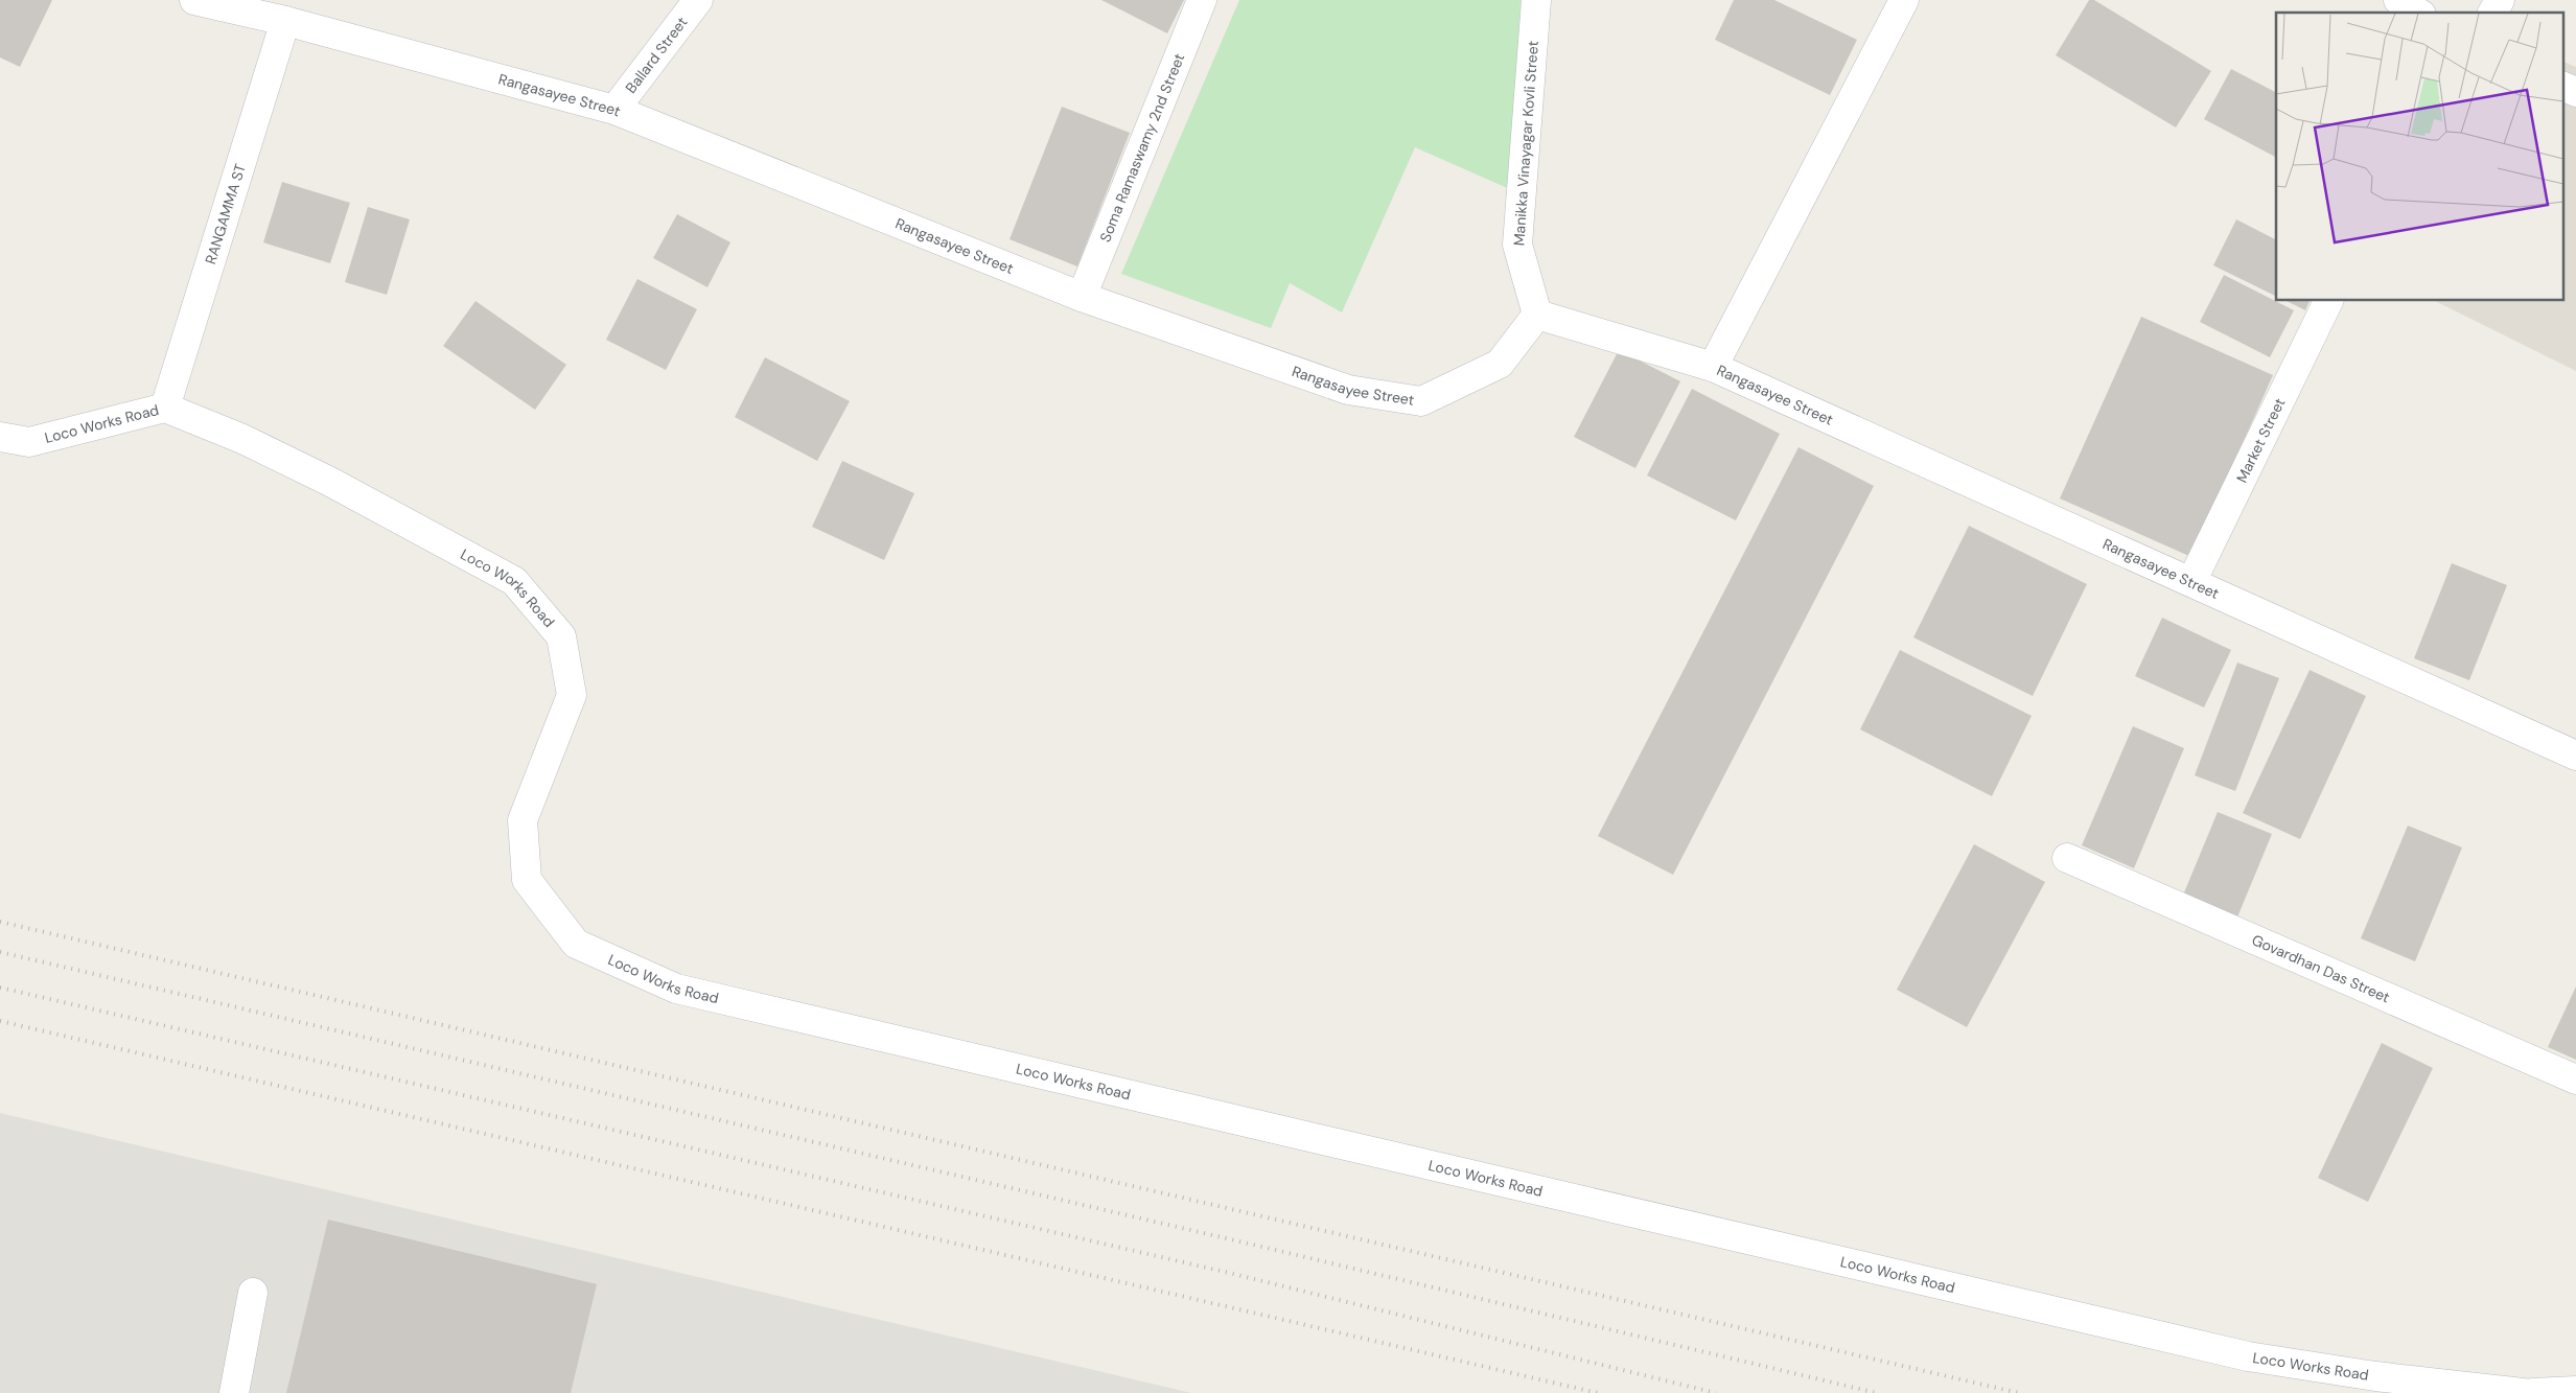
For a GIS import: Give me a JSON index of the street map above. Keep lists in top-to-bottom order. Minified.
{"streets":{"street":["Ballard Street","Rangasayee Street","Manikka Vinayagar Kovli Street","Soma Ramaswamy 2nd Street","RANGAMMA ST","Loco Works Road","Market Street","Govardhan Das Street"]},"crossings":[["Ballard Street","Rangasayee Street"],["Rangasayee Street","Manikka Vinayagar Kovli Street"],["Rangasayee Street","Soma Ramaswamy 2nd Street"],["Rangasayee Street","RANGAMMA ST"],["Rangasayee Street","Market Street"],["RANGAMMA ST","Loco Works Road"]]}
